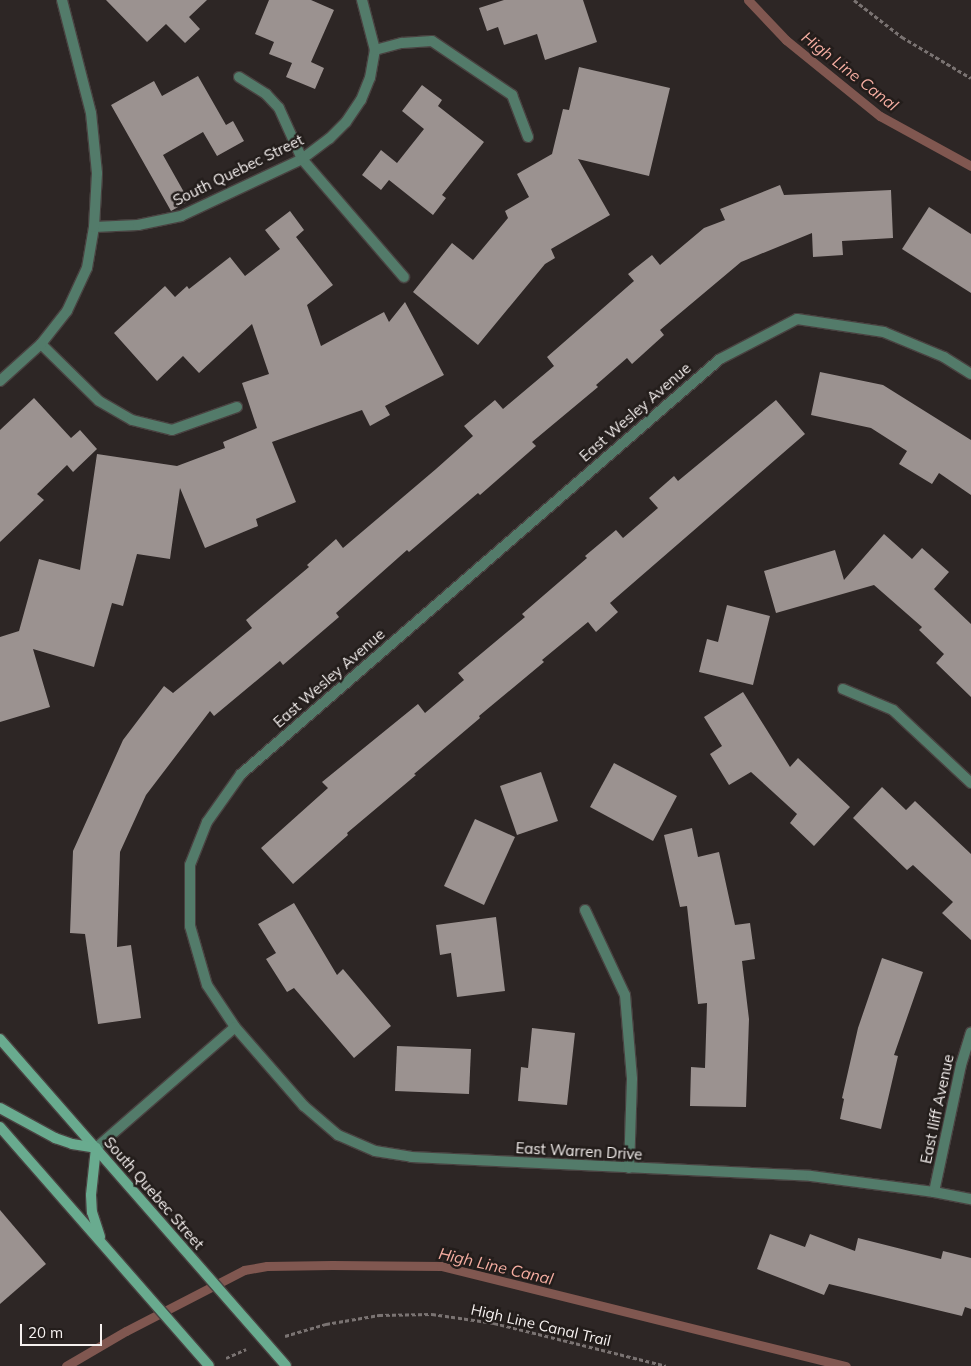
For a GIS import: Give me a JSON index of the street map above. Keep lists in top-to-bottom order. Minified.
{"streets":{"main road":["South Quebec Street"],"street":["East Wesley Avenue","East Iliff Avenue","East Warren Drive"],"path":["High Line Canal Trail"]},"crossings":[["South Quebec Street","High Line Canal Trail"],["East Wesley Avenue","East Warren Drive"],["East Iliff Avenue","East Warren Drive"]],"water":["High Line Canal"],"scale_bar":"20 m"}
